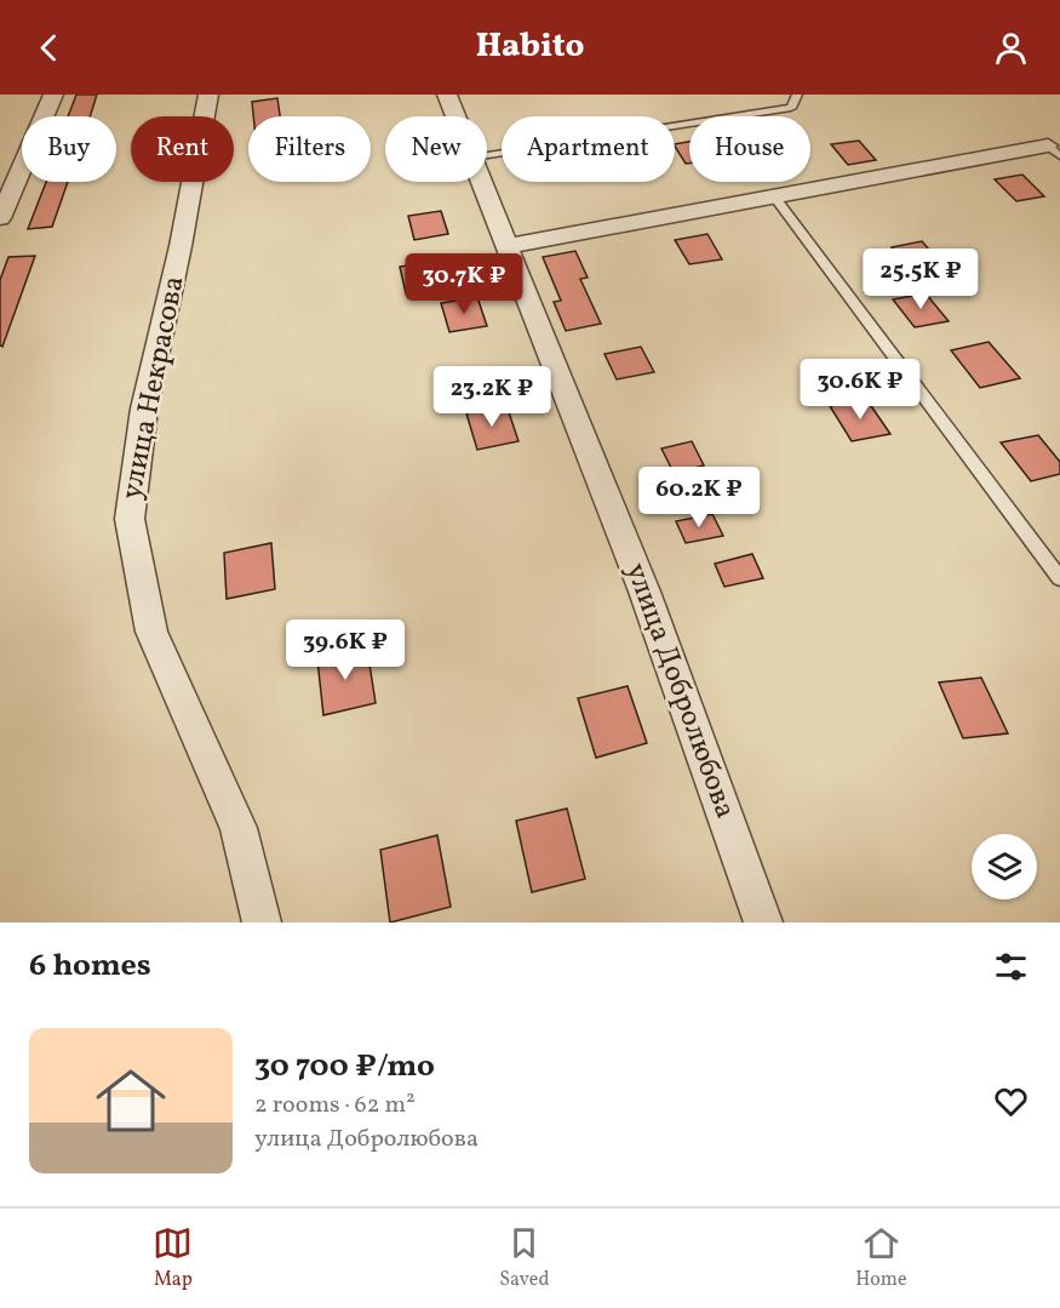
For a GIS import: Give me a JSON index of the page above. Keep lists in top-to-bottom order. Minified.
{"streets":{"street":["улица Некрасова","улица Добролюбова"]},"page":{"header":"Habito","chip":["Buy","Rent","Filters","New","Apartment","House"],"price":["25.5K ₽","30.7K ₽","30.6K ₽","23.2K ₽","60.2K ₽","39.6K ₽"],"heading":"6 homes","list":[{"name":"30 700 ₽/mo","note":"2 rooms · 62 m² · улица Добролюбова"}],"tabs":["Map","Saved","Home"]}}
